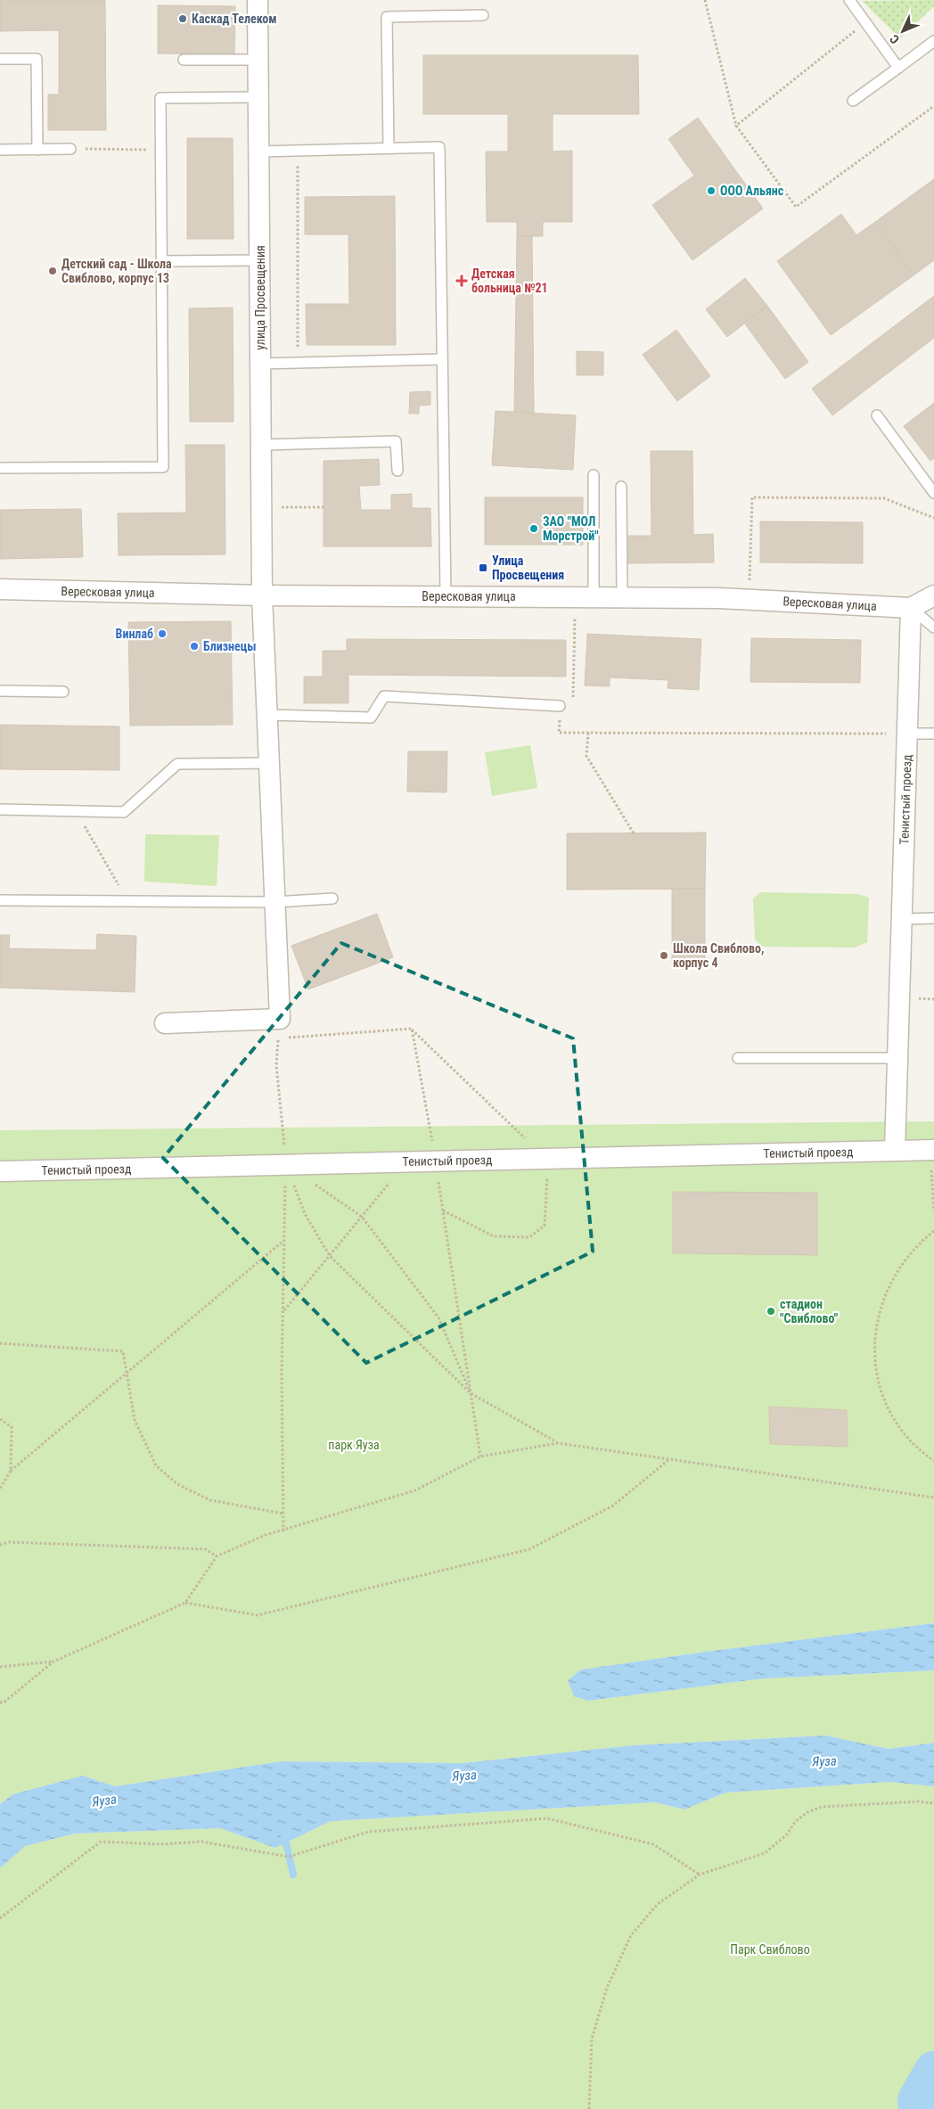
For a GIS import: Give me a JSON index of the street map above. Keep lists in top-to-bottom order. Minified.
{"streets":{"street":["улица Просвещения","Вересковая улица","Тенистый проезд"]},"crossings":[["улица Просвещения","Вересковая улица"],["Вересковая улица","Тенистый проезд"]],"water":["Яуза"],"parks":["парк Яуза","Парк Свиблово"],"places":{"other":["Каскад Телеком","ООО Альянс","Детский сад - Школа Свиблово, корпус 13","ЗАО \"МОЛ Морстрой\"","Винлаб","Близнецы","Школа Свиблово, корпус 4","стадион \"Свиблово\""],"health":["Детская больница №21"],"transit":["Улица Просвещения"]},"north":"bottom left"}
